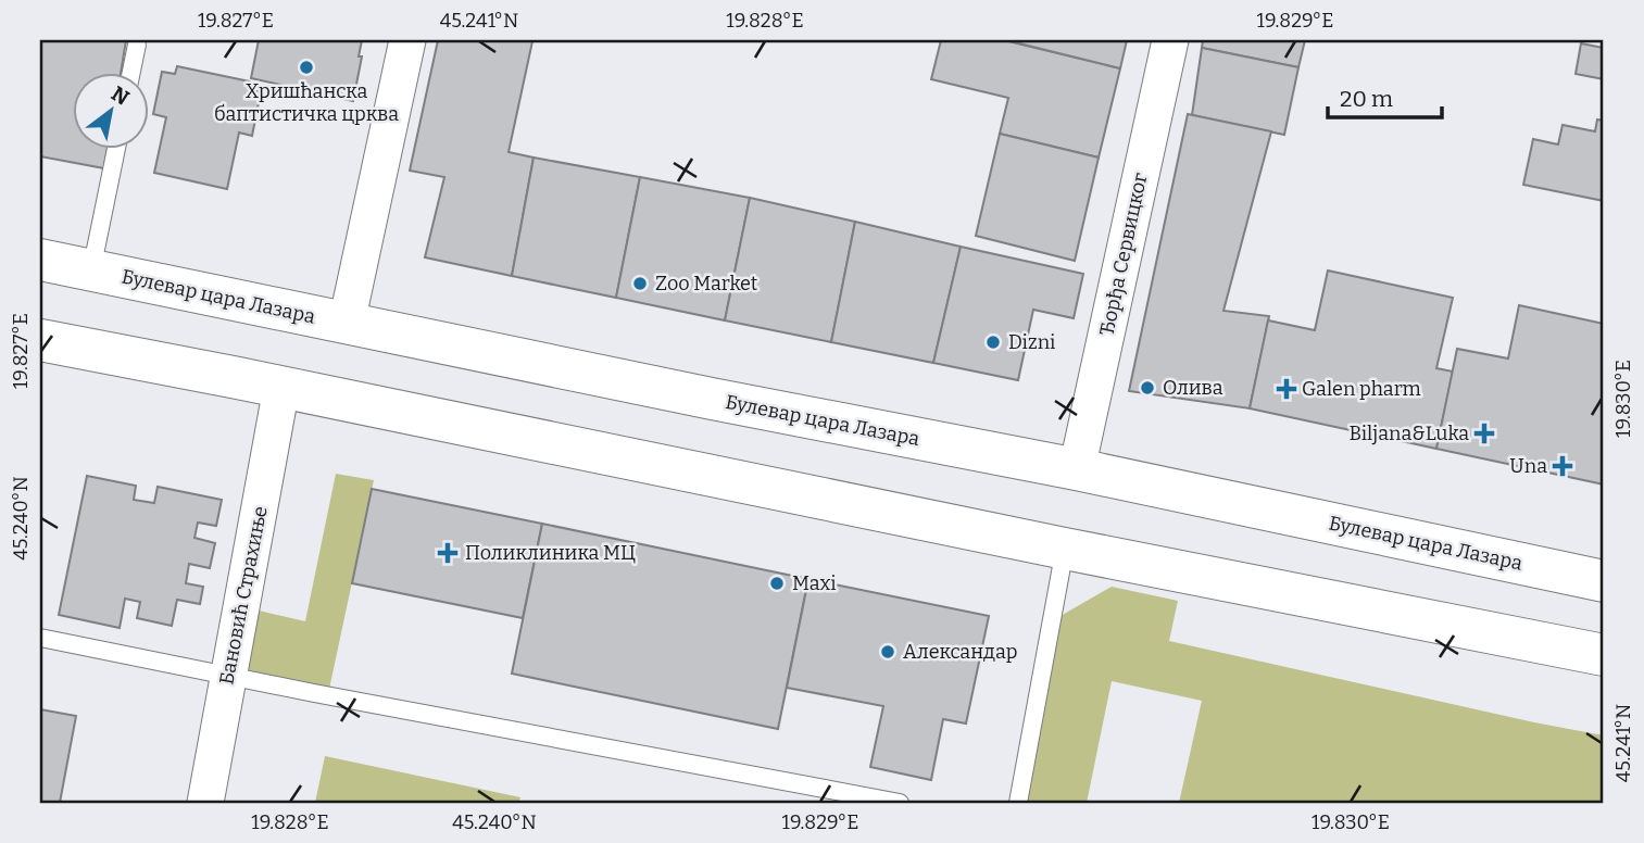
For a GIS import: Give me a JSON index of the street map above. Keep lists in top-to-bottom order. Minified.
{"streets":{"main road":["Булевар цара Лазара"],"street":["Ђорђа Сервицког","Бановић Страхиње"]},"crossings":[["Ђорђа Сервицког","Булевар цара Лазара"]],"places":{"other":["Хришћанска баптистичка црква","Zoo Market","Dizni","Олива","Maxi","Александар"],"health":["Galen pharm","Biljana&Luka","Una","Поликлиника МЦ"]},"scale_bar":"20 m","north":"top right","coordinates":["19.827°E","45.241°N","19.828°E","19.829°E","19.830°E","45.240°N"]}
